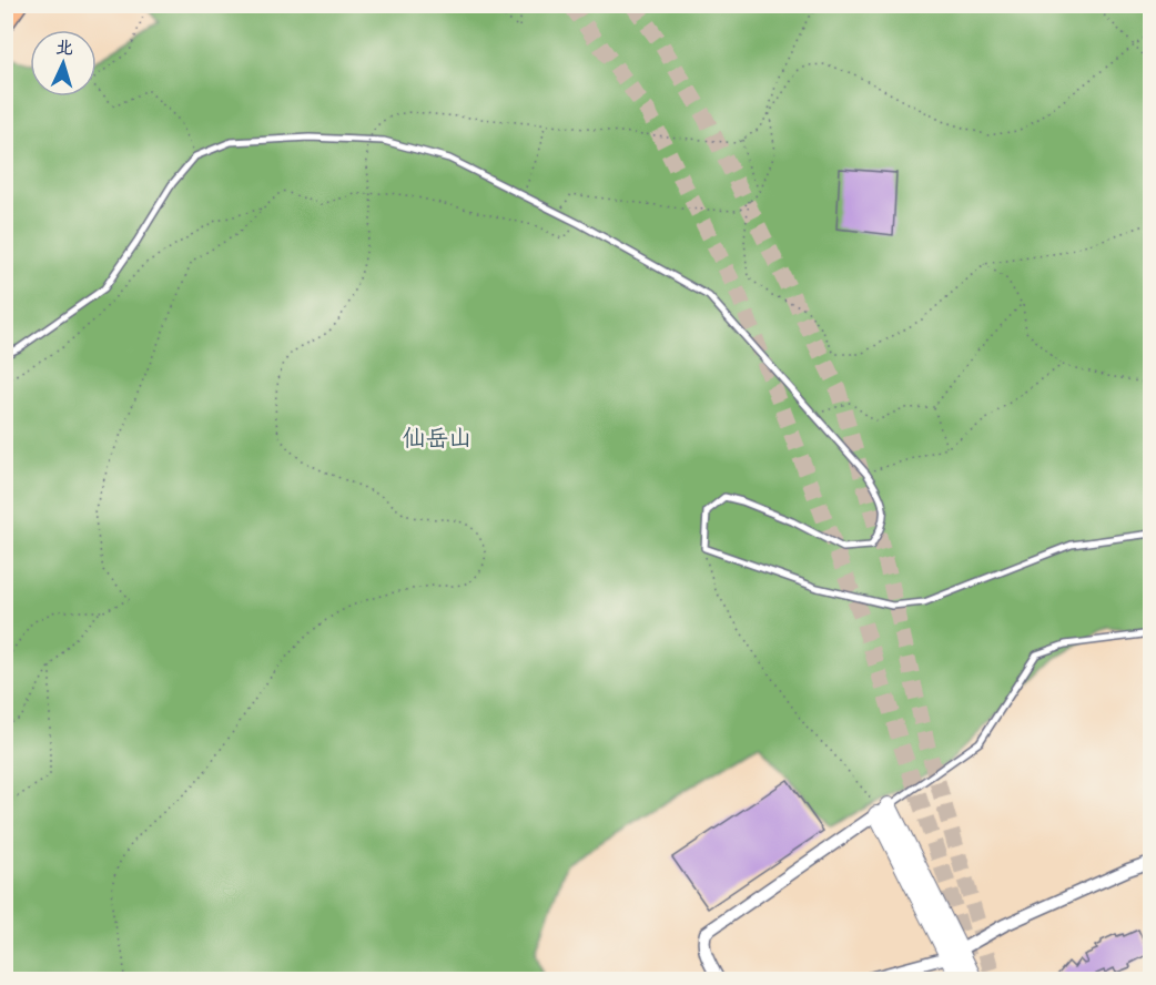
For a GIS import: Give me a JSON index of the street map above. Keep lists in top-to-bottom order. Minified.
{"parks":["仙岳山"],"north":"top"}
